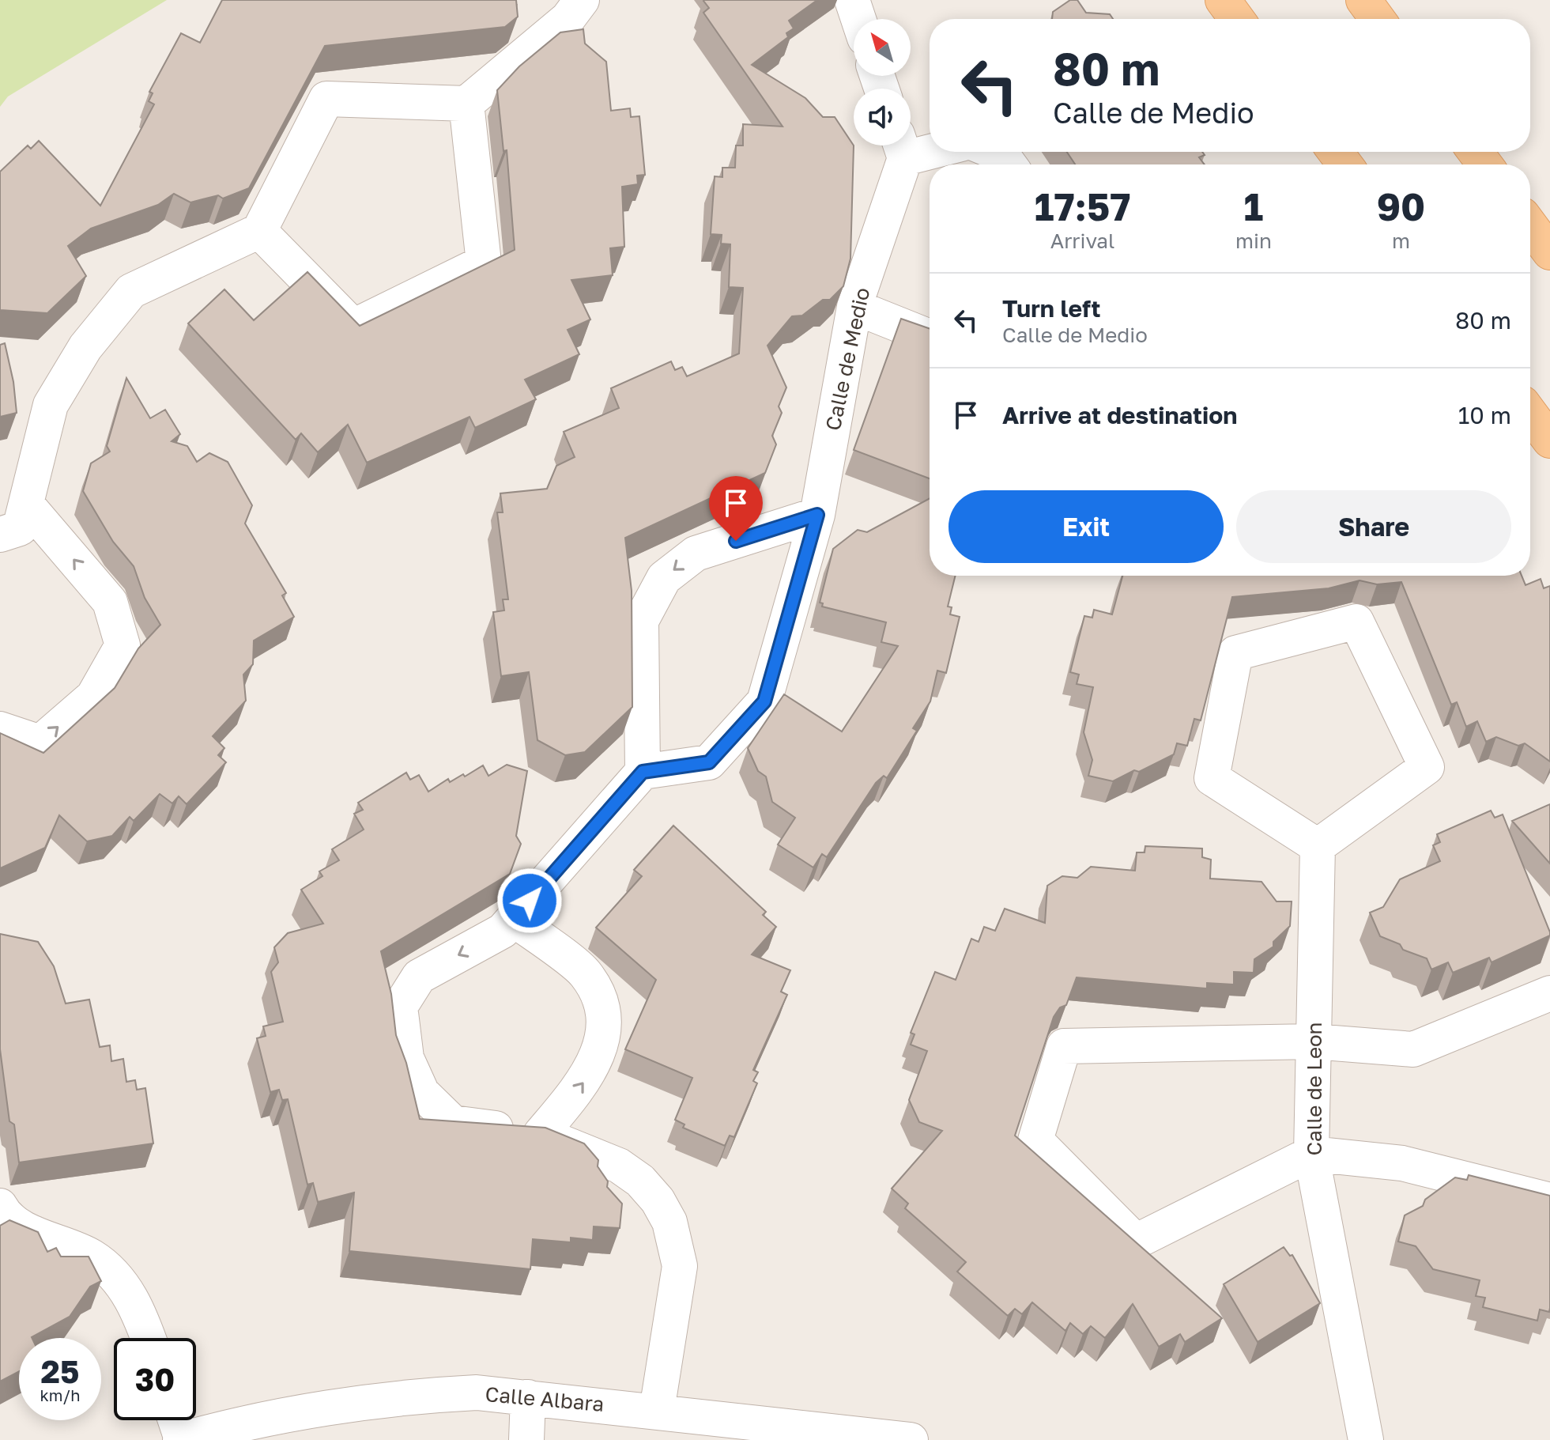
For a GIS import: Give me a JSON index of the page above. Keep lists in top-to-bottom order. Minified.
{"streets":{"street":["Calle de Medio","Calle de Leon","Calle Albara"]},"north":"top left","page":{"turn":["80 m","Calle de Medio"],"eta":["17:57","Arrival","1","min","90","m"],"list":[{"name":"Turn left","note":"Calle de Medio","value":"80 m"},{"name":"Arrive at destination","value":"10 m"}],"buttons":["Exit","Share"],"speed":"25 km/h","limit":"30"}}
